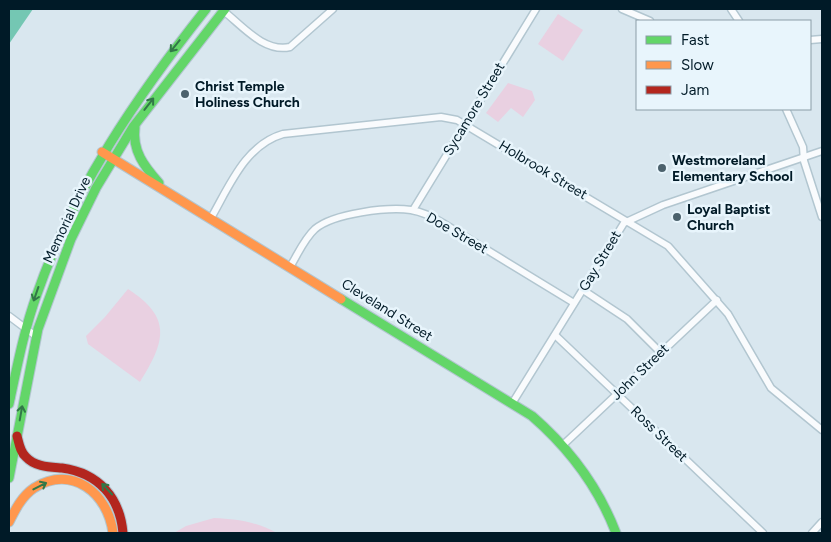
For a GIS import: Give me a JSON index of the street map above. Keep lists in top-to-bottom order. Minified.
{"streets":{"main road":["Memorial Drive","Cleveland Street"],"street":["Sycamore Street","Holbrook Street","Doe Street","Gay Street","John Street","Ross Street"]},"crossings":[["Sycamore Street","Holbrook Street"],["Sycamore Street","Doe Street"],["Holbrook Street","Gay Street"],["Holbrook Street","Cleveland Street"],["Holbrook Street","John Street"],["Memorial Drive","Cleveland Street"],["Doe Street","Gay Street"],["Doe Street","Cleveland Street"],["Gay Street","Cleveland Street"],["Gay Street","Ross Street"],["Cleveland Street","John Street"],["John Street","Ross Street"]],"places":["Christ Temple Holiness Church","Westmoreland Elementary School","Loyal Baptist Church"],"legend":["Fast","Slow","Jam"]}
